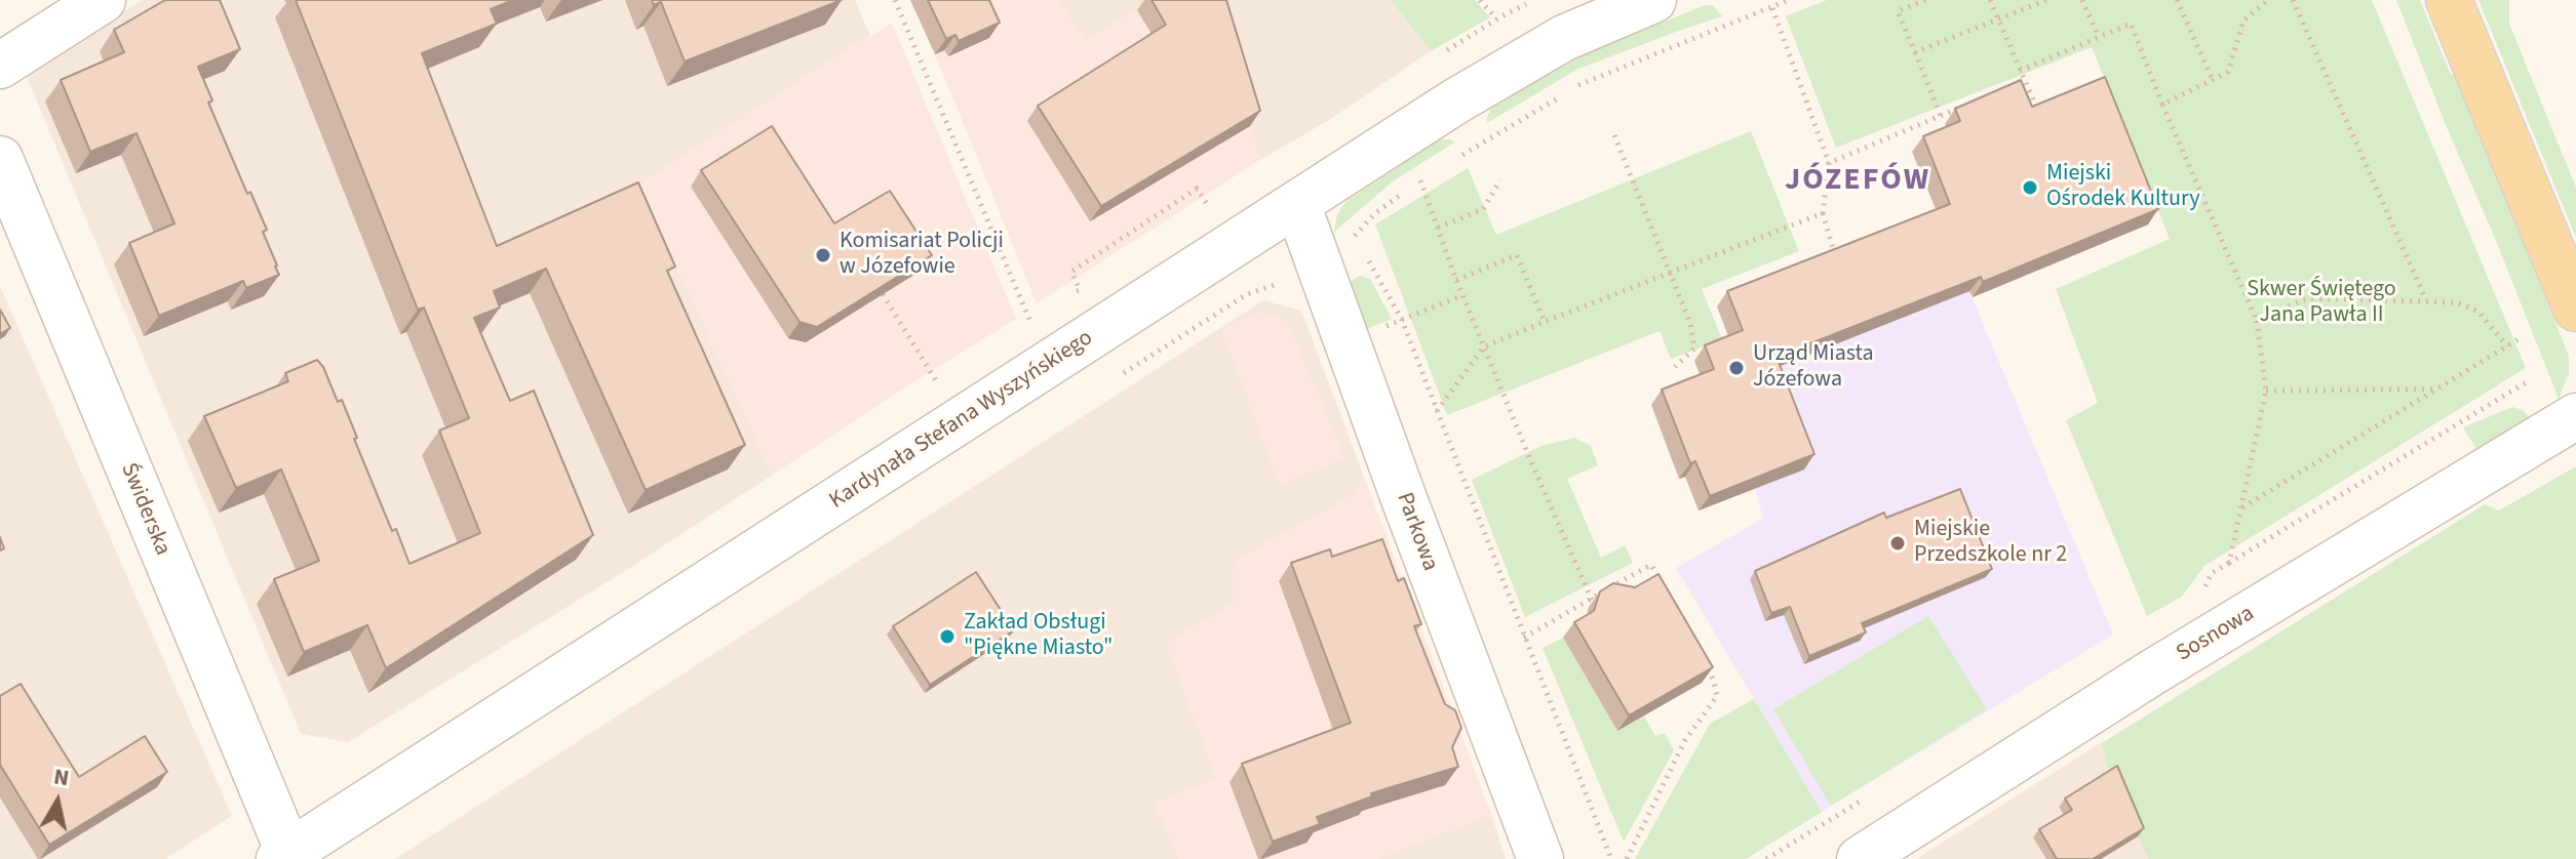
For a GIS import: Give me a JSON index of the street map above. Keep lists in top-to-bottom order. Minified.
{"streets":{"street":["Kardynała Stefana Wyszyńskiego","Świderska","Parkowa","Sosnowa"]},"crossings":[["Kardynała Stefana Wyszyńskiego","Świderska"],["Kardynała Stefana Wyszyńskiego","Parkowa"]],"districts":["JÓZEFÓW"],"parks":["Skwer Świętego Jana Pawła II"],"places":["Miejski Ośrodek Kultury","Komisariat Policji w Józefowie","Urząd Miasta Józefowa","Miejskie Przedszkole nr 2","Zakład Obsługi \"Piękne Miasto\""],"north":"top"}
